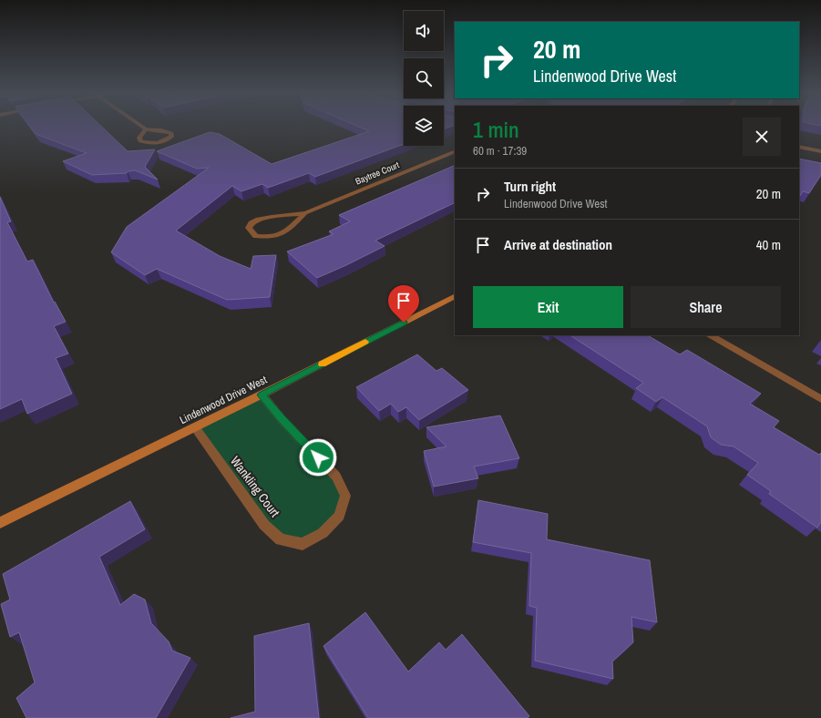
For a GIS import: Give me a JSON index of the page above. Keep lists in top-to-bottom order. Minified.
{"streets":{"street":["Baytree Court","Lindenwood Drive West","Wankling Court"]},"crossings":[["Lindenwood Drive West","Wankling Court"]],"page":{"turn":["20 m","Lindenwood Drive West"],"heading":["1 min","60 m · 17:39"],"list":[{"name":"Turn right","note":"Lindenwood Drive West","value":"20 m"},{"name":"Arrive at destination","value":"40 m"}],"buttons":["Exit","Share"]}}
